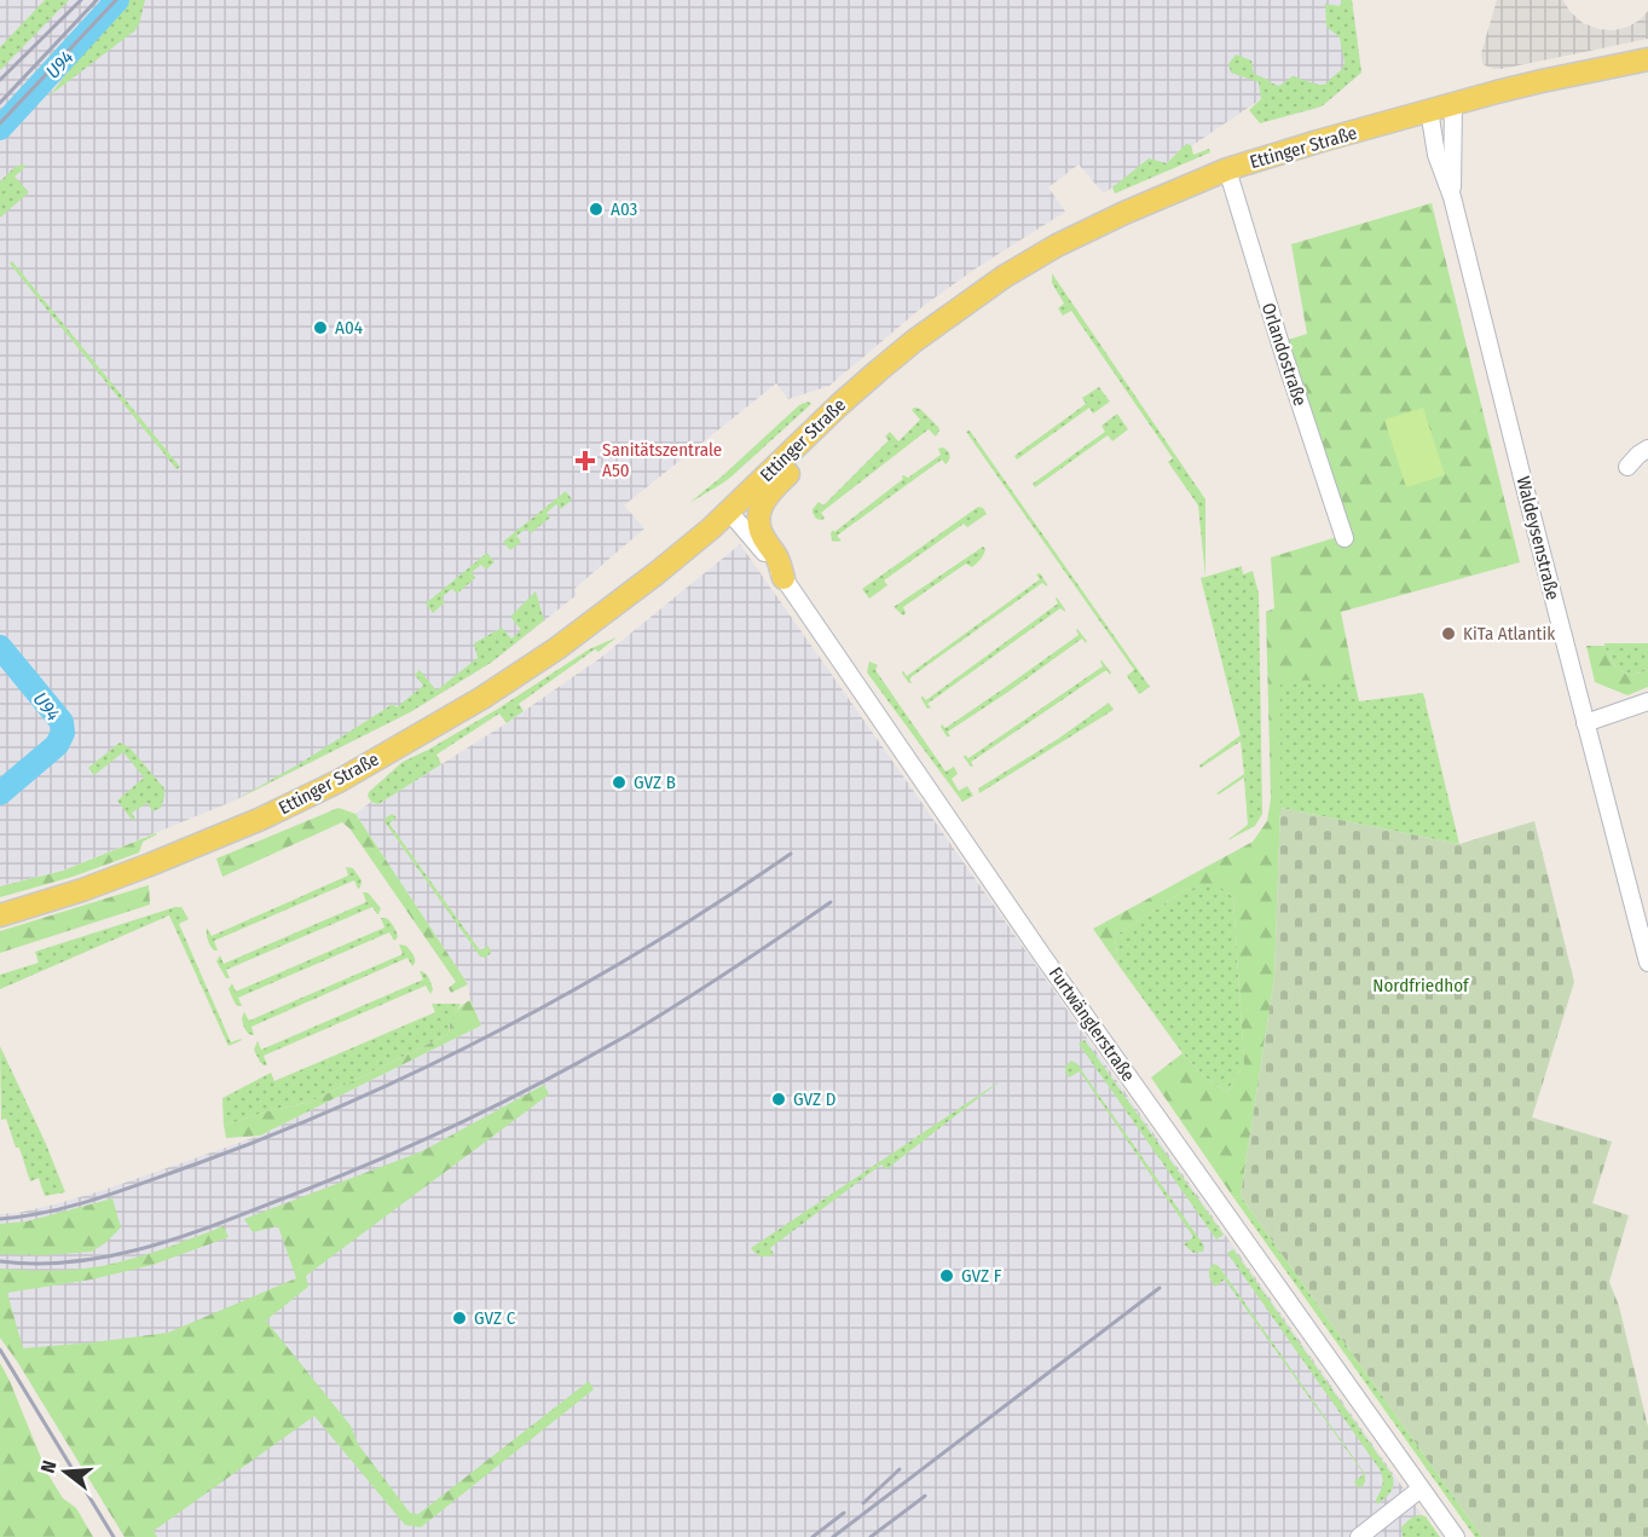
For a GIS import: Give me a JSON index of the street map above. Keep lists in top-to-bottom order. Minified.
{"streets":{"main road":["Ettinger Straße"],"street":["Orlandostraße","Waldeysenstraße","Furtwänglerstraße"]},"crossings":[["Ettinger Straße","Orlandostraße"],["Ettinger Straße","Waldeysenstraße"],["Ettinger Straße","Furtwänglerstraße"]],"water":["U94"],"parks":["Nordfriedhof"],"places":{"other":["A03","A04","KiTa Atlantik","GVZ B","GVZ D","GVZ F","GVZ C"],"health":["Sanitätszentrale A50"]},"north":"left"}
